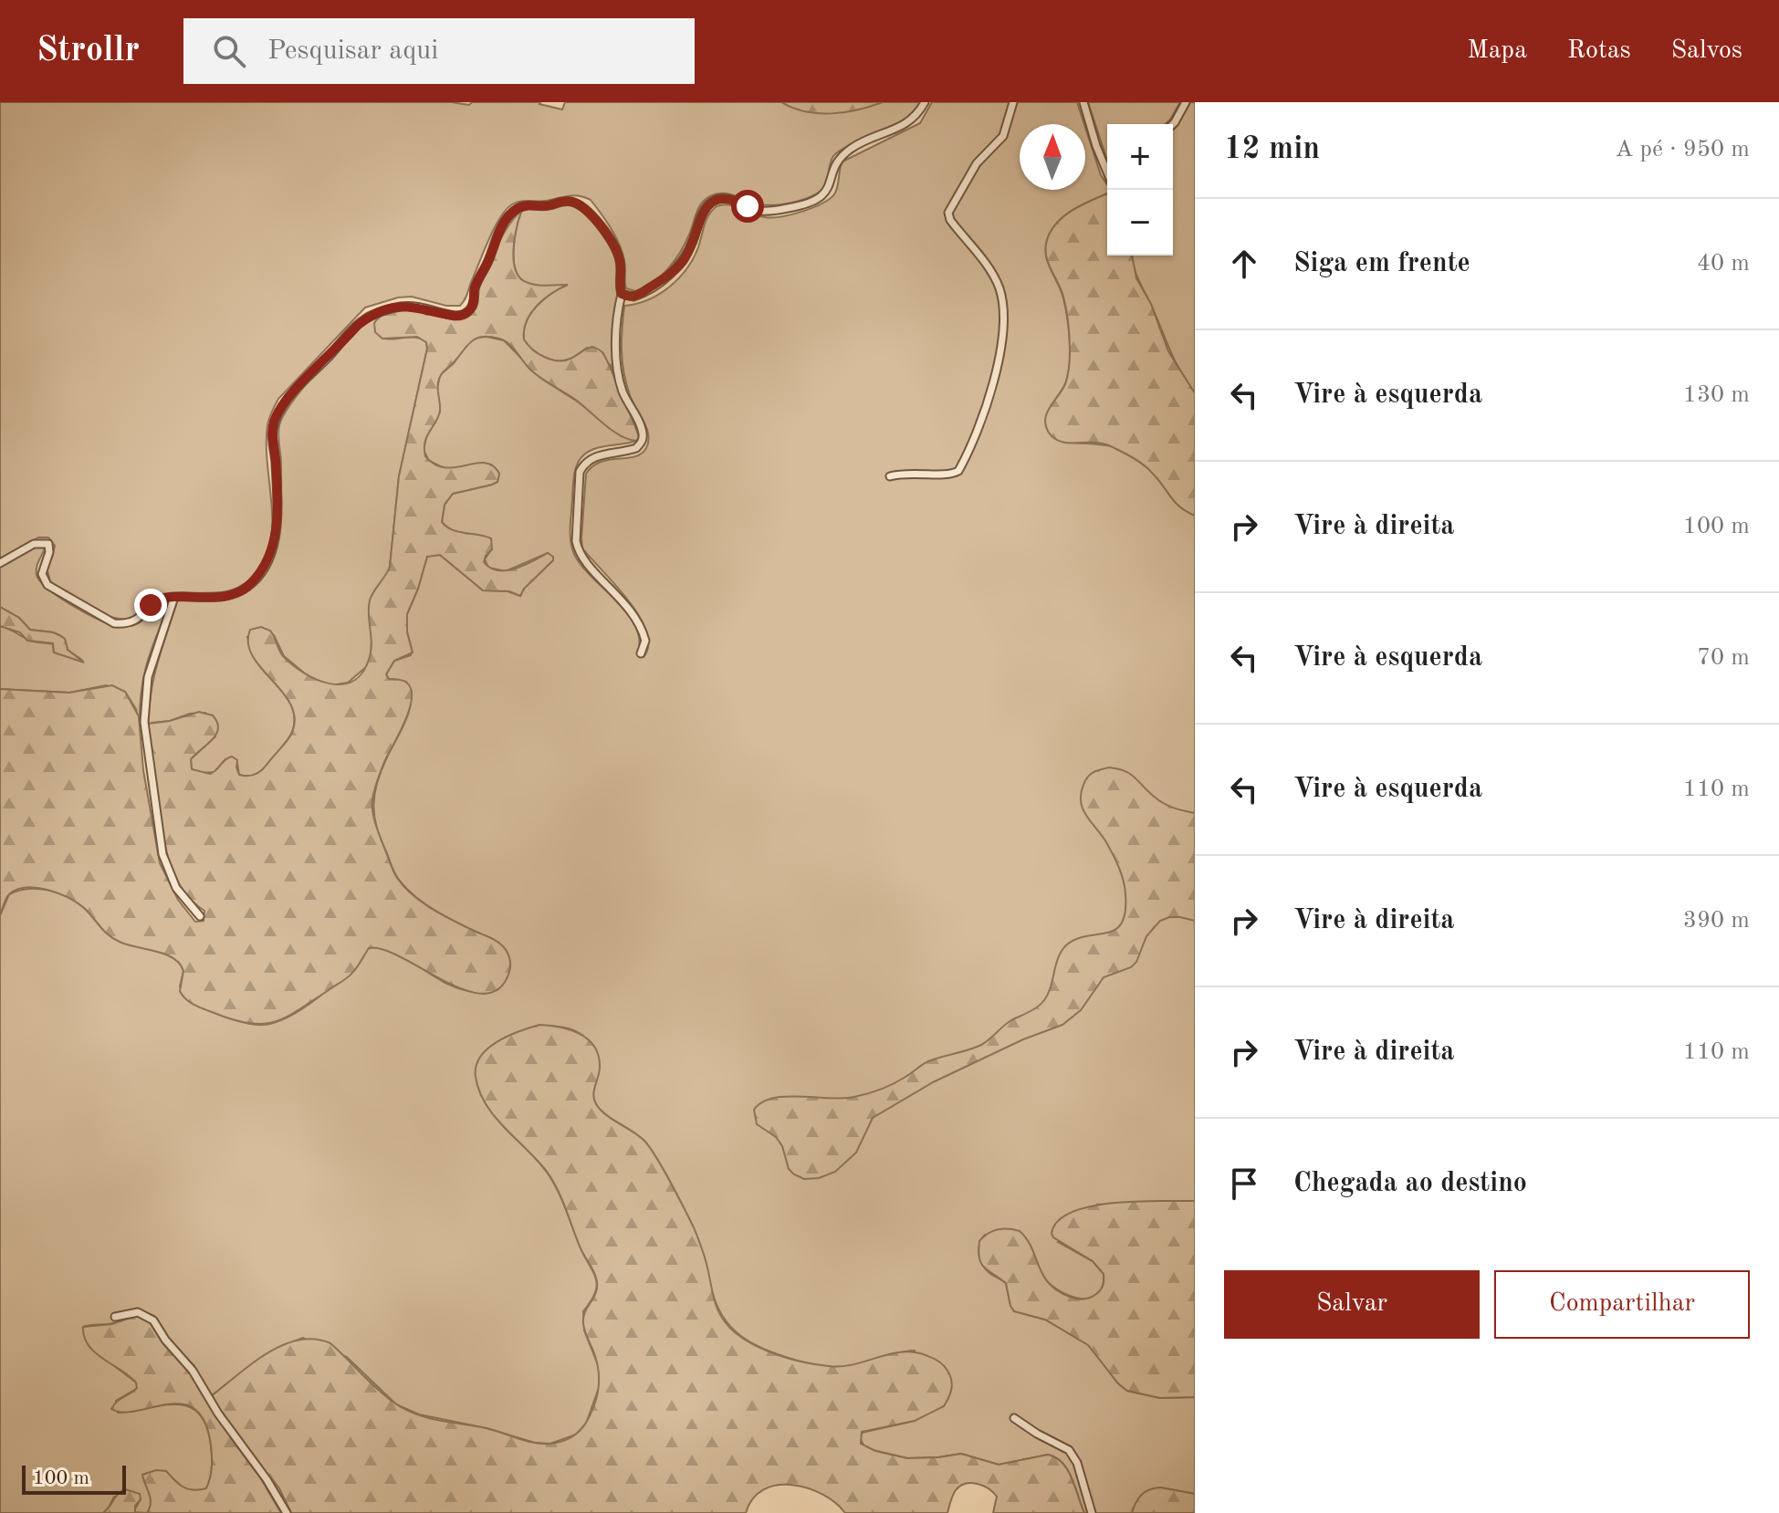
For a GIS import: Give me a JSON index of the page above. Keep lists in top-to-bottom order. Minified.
{"scale_bar":"100 m","north":"top","page":{"header":"Strollr","search":"Pesquisar aqui","nav":["Mapa","Rotas","Salvos"],"heading":["12 min","A pé · 950 m"],"map_buttons":["+","−"],"list":[["Siga em frente","40 m"],["Vire à esquerda","130 m"],["Vire à direita","100 m"],["Vire à esquerda","70 m"],["Vire à esquerda","110 m"],["Vire à direita","390 m"],["Vire à direita","110 m"],"Chegada ao destino"],"buttons":["Salvar","Compartilhar"],"scale":"100 m"}}
